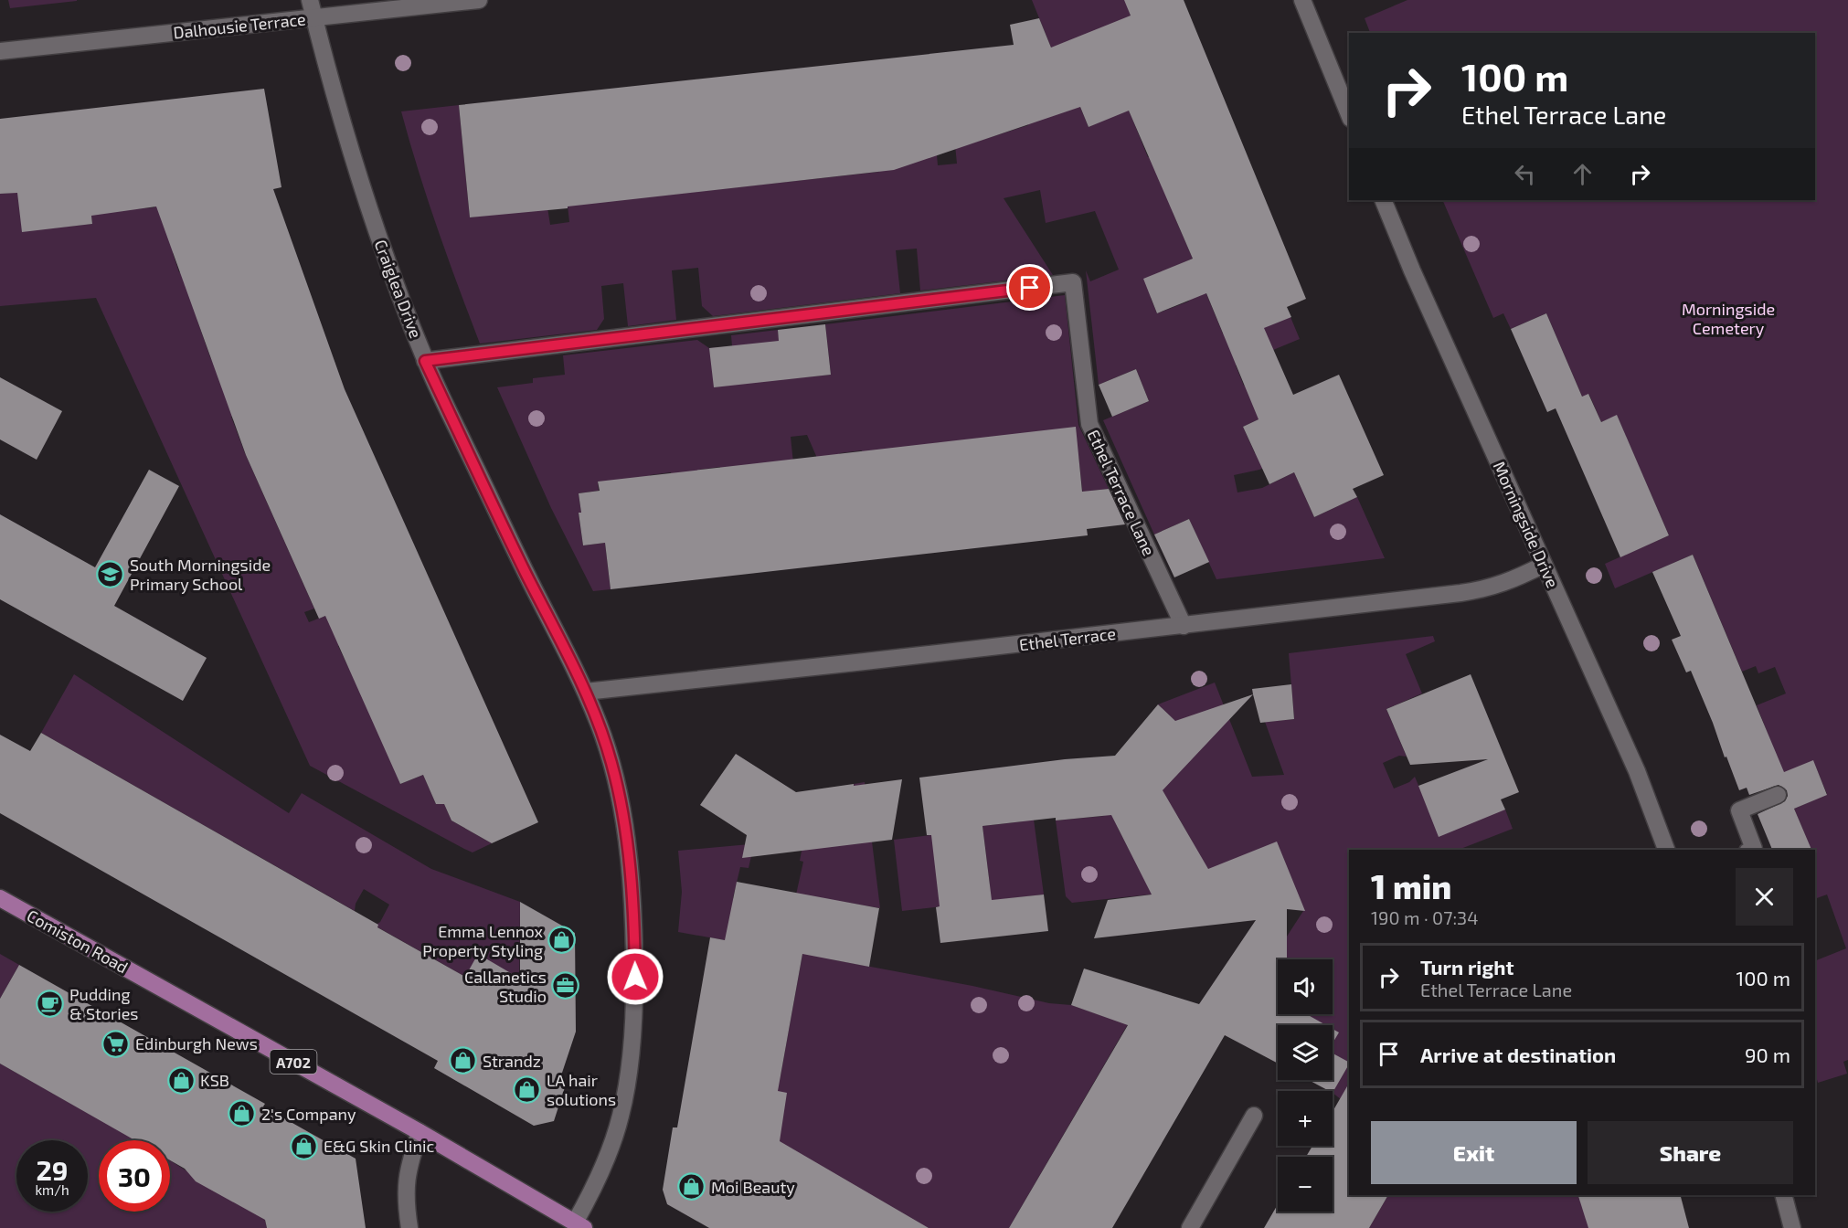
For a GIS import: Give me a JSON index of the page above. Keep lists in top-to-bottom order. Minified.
{"streets":{"main road":["Comiston Road","A702"],"street":["Dalhousie Terrace","Craiglea Drive","Ethel Terrace Lane","Morningside Drive","Ethel Terrace"]},"crossings":[["Dalhousie Terrace","Craiglea Drive"],["Craiglea Drive","Ethel Terrace Lane"],["Craiglea Drive","Ethel Terrace"],["Craiglea Drive","Comiston Road"],["Ethel Terrace Lane","Ethel Terrace"],["Morningside Drive","Ethel Terrace"]],"parks":["Morningside Cemetery"],"places":{"school or university":["South Morningside Primary School"],"shop":["Emma Lennox Property Styling","Strandz","KSB","LA hair solutions","2's Company","E&G Skin Clinic","Moi Beauty"],"office":["Callanetics Studio"],"cafe":["Pudding & Stories"],"supermarket":["Edinburgh News"]},"page":{"turn":["100 m","Ethel Terrace Lane"],"heading":["1 min","190 m · 07:34"],"list":[{"name":"Turn right","note":"Ethel Terrace Lane","value":"100 m"},{"name":"Arrive at destination","value":"90 m"}],"map_buttons":["+","−"],"buttons":["Exit","Share"],"speed":"29 km/h","limit":"30"}}
